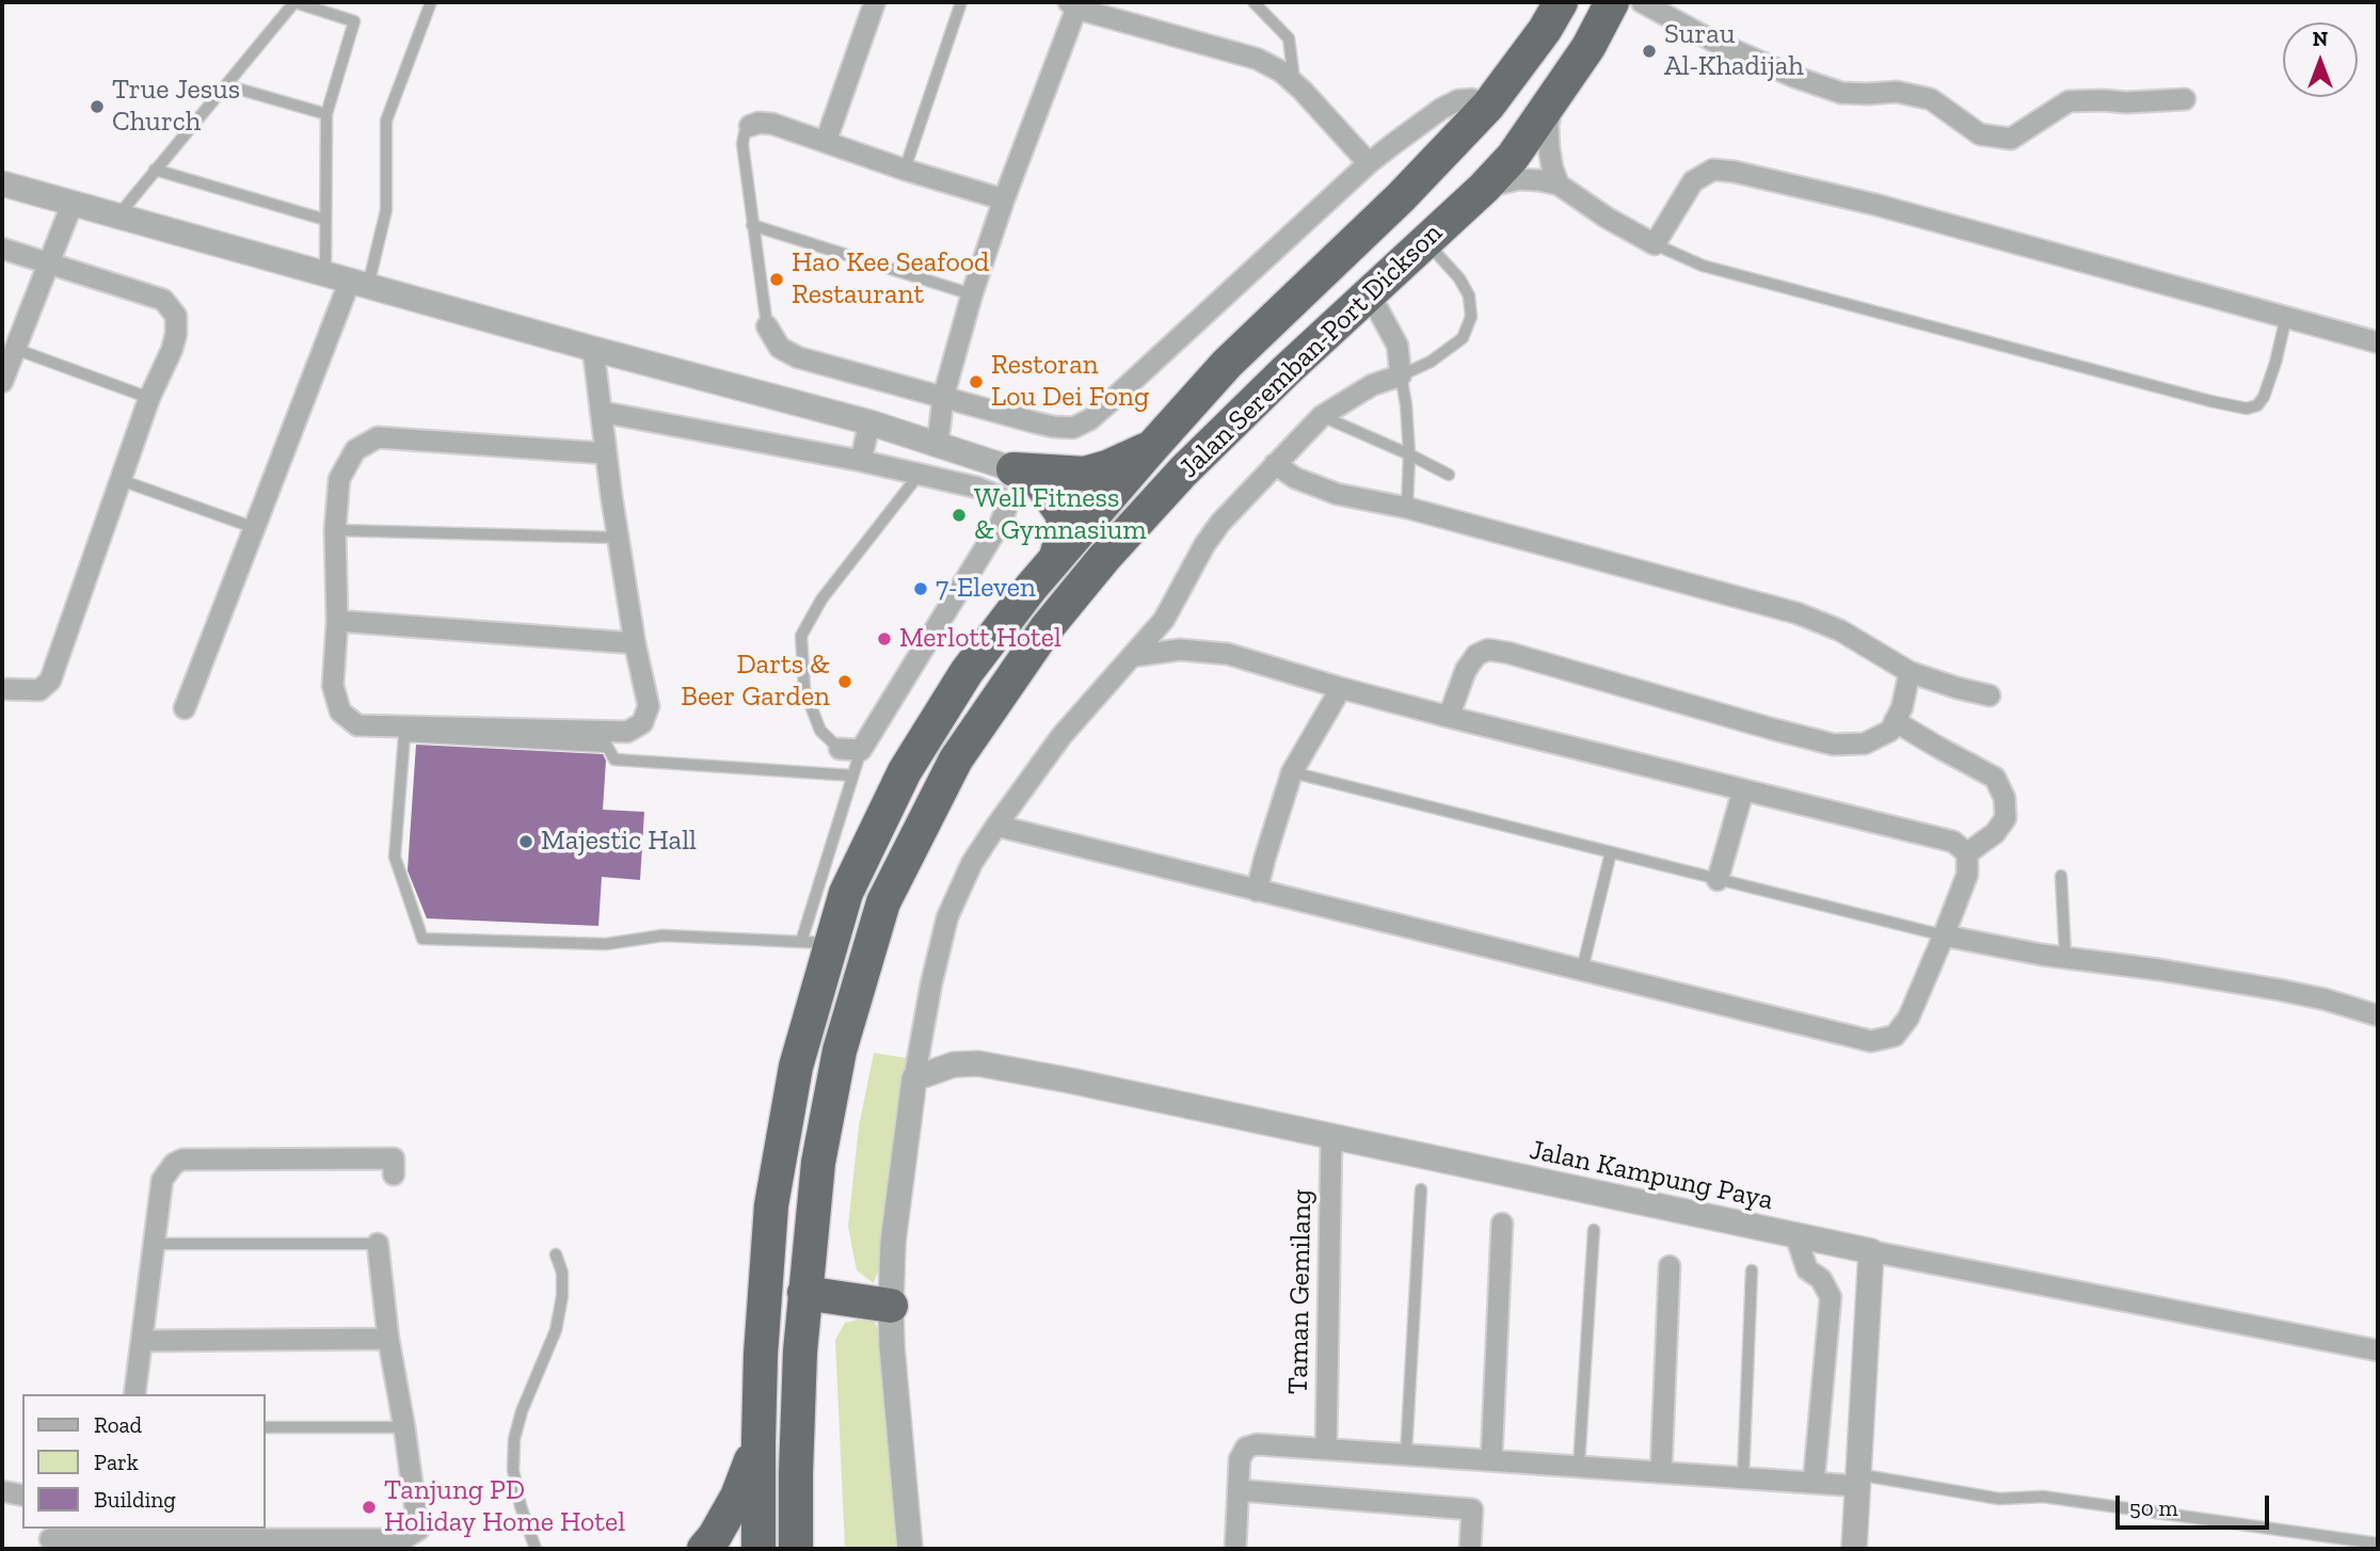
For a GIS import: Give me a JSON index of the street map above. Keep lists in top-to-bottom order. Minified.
{"streets":{"highway":["Jalan Seremban-Port Dickson"],"street":["Jalan Kampung Paya","Taman Gemilang"]},"crossings":[["Jalan Kampung Paya","Taman Gemilang"]],"places":["Surau Al-Khadijah","True Jesus Church","Hao Kee Seafood Restaurant","Restoran Lou Dei Fong","Well Fitness & Gymnasium","7-Eleven","Merlott Hotel","Darts & Beer Garden","Majestic Hall","Tanjung PD Holiday Home Hotel"],"legend":["Road","Park","Building"],"scale_bar":"50 m","north":"top"}
